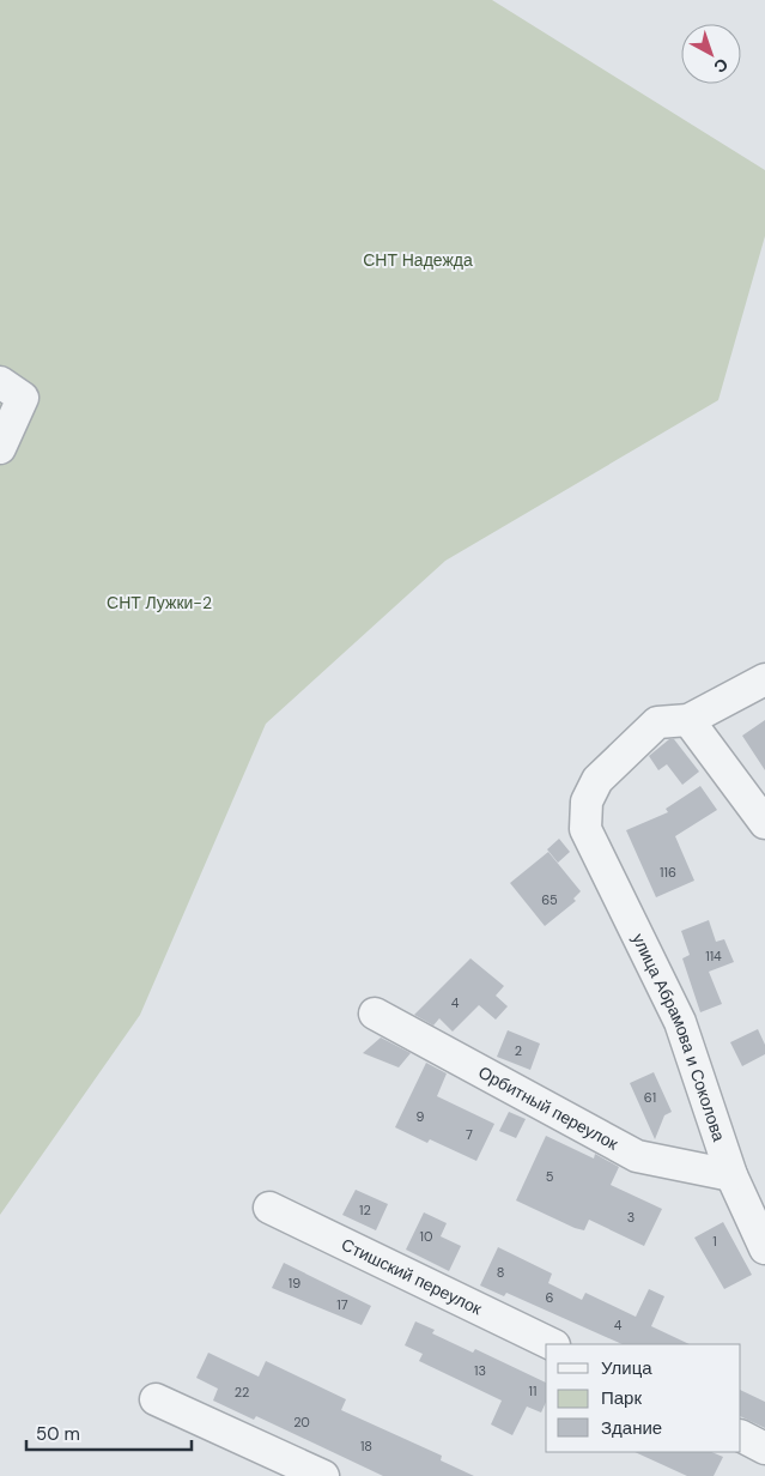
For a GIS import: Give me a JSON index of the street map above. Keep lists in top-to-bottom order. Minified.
{"streets":{"street":["улица Абрамова и Соколова","Орбитный переулок","Стишский переулок"]},"crossings":[["улица Абрамова и Соколова","Орбитный переулок"]],"parks":["СНТ Надежда","СНТ Лужки-2"],"house_numbers":["116","65","114","4","2","61","9","7","5","12","3","10","1","8","19","6","17","4","13","11","22","20","18"],"legend":["Улица","Парк","Здание"],"scale_bar":"50 m","north":"bottom right"}
